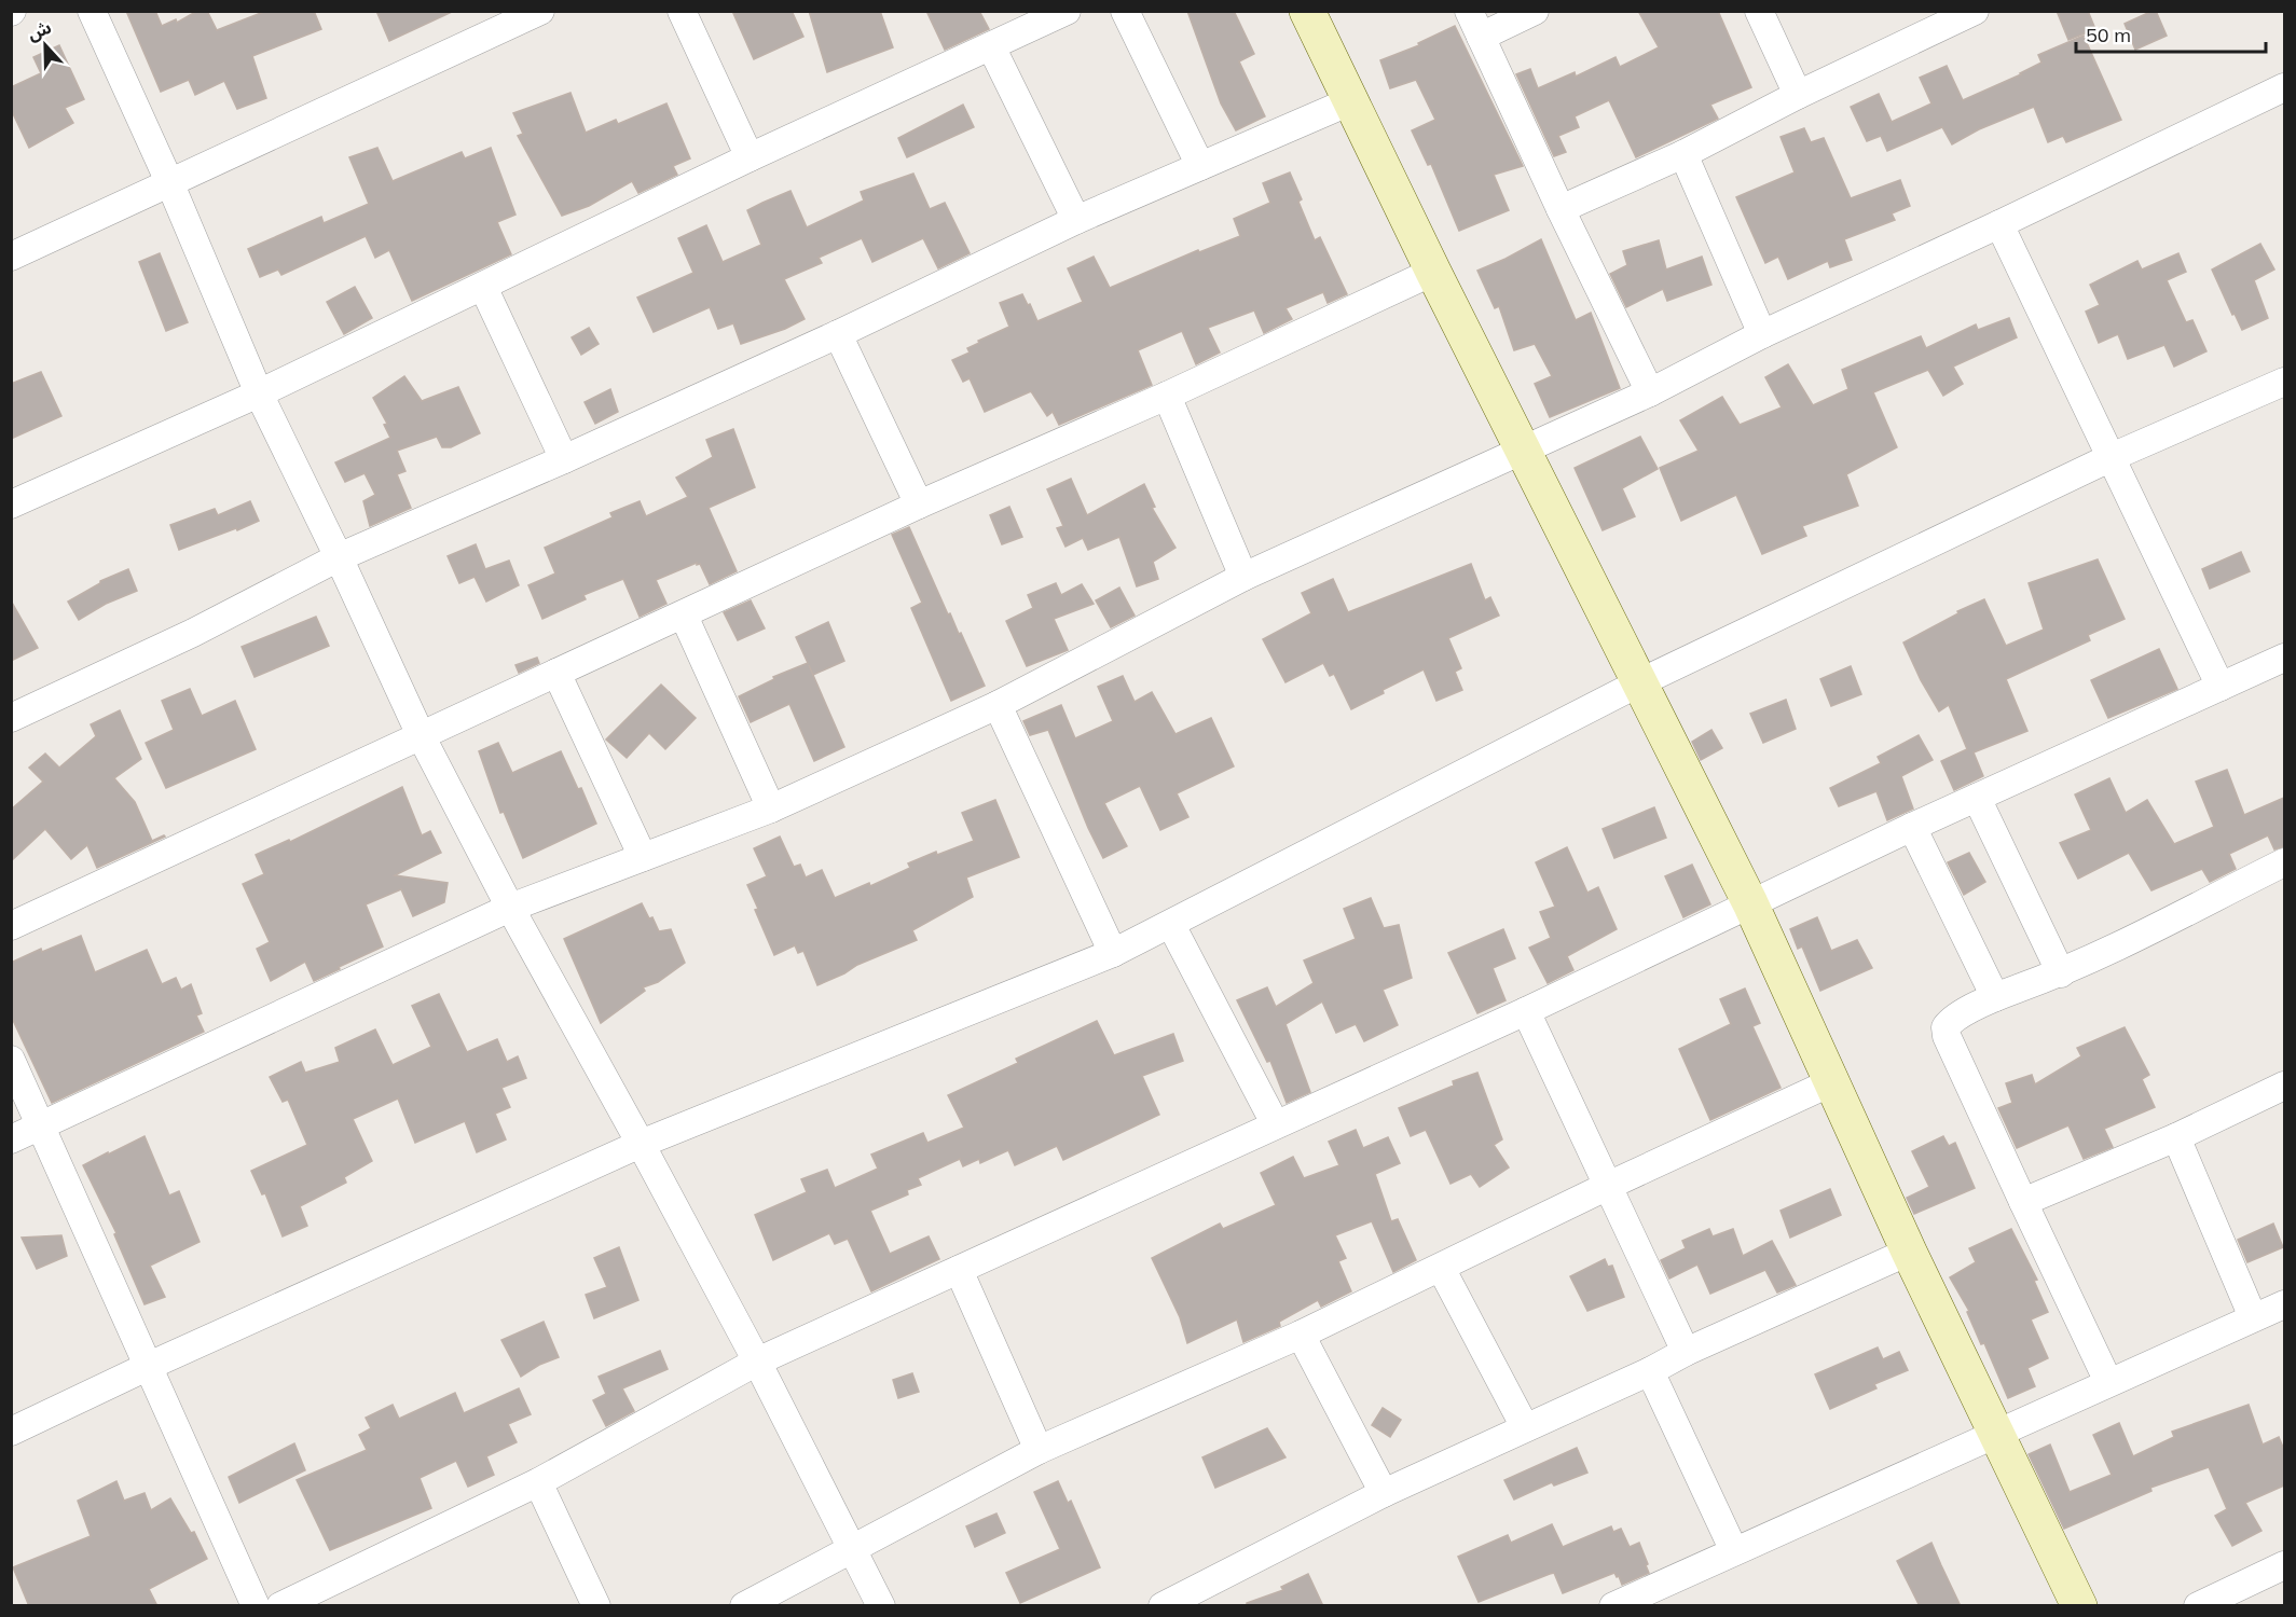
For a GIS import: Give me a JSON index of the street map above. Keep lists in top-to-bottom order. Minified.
{"scale_bar":"50 m","north":"top"}
